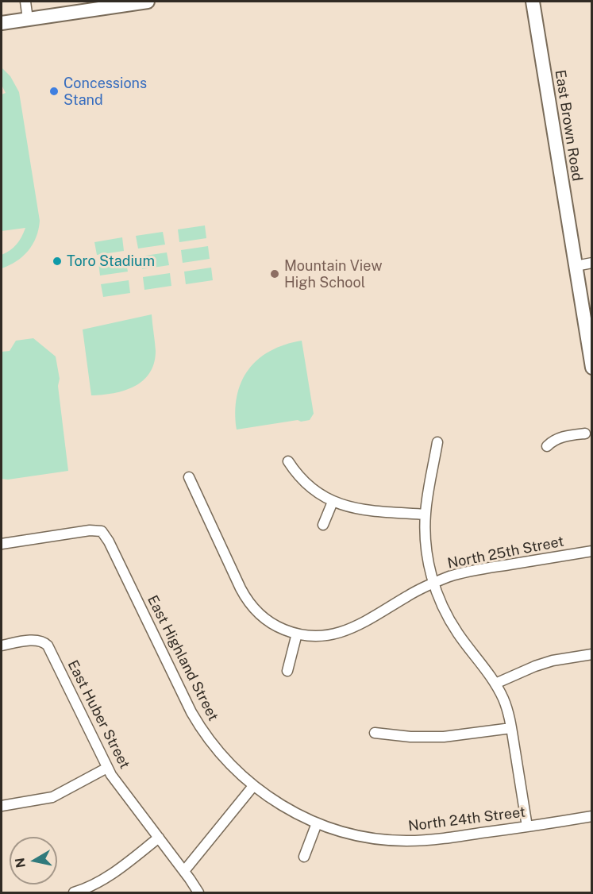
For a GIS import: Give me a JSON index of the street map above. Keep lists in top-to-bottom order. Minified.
{"streets":{"main road":["East Brown Road"],"street":["North 25th Street","East Highland Street","East Huber Street","North 24th Street"]},"crossings":[["East Highland Street","North 24th Street"]],"places":["Concessions Stand","Toro Stadium","Mountain View High School"],"north":"left"}
